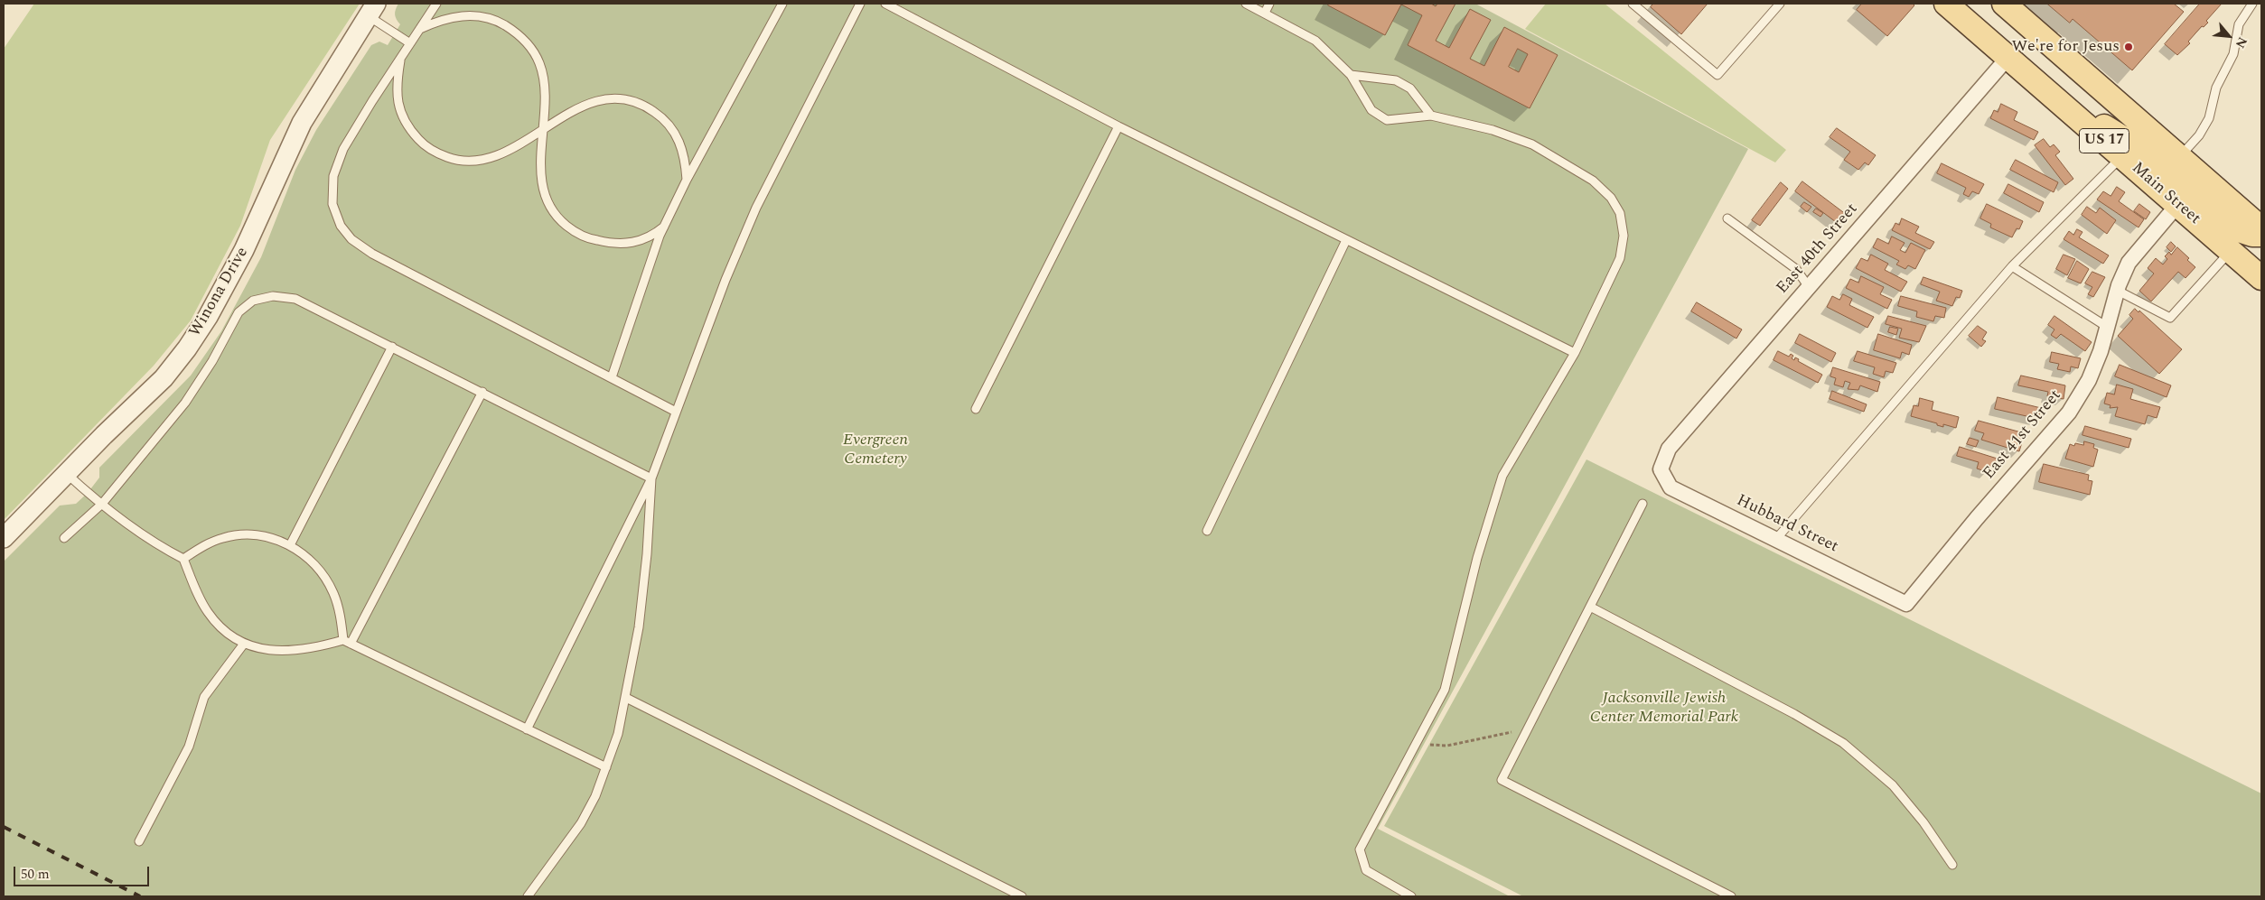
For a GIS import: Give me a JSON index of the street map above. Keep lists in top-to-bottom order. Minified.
{"streets":{"main road":["US 17","Main Street"],"street":["East 40th Street","Winona Drive","East 41st Street","Hubbard Street"]},"crossings":[["Main Street","East 40th Street"],["Main Street","East 41st Street"],["East 40th Street","Hubbard Street"],["East 41st Street","Hubbard Street"]],"parks":["Evergreen Cemetery","Jacksonville Jewish Center Memorial Park"],"places":["We're for Jesus"],"scale_bar":"50 m","north":"bottom right"}
